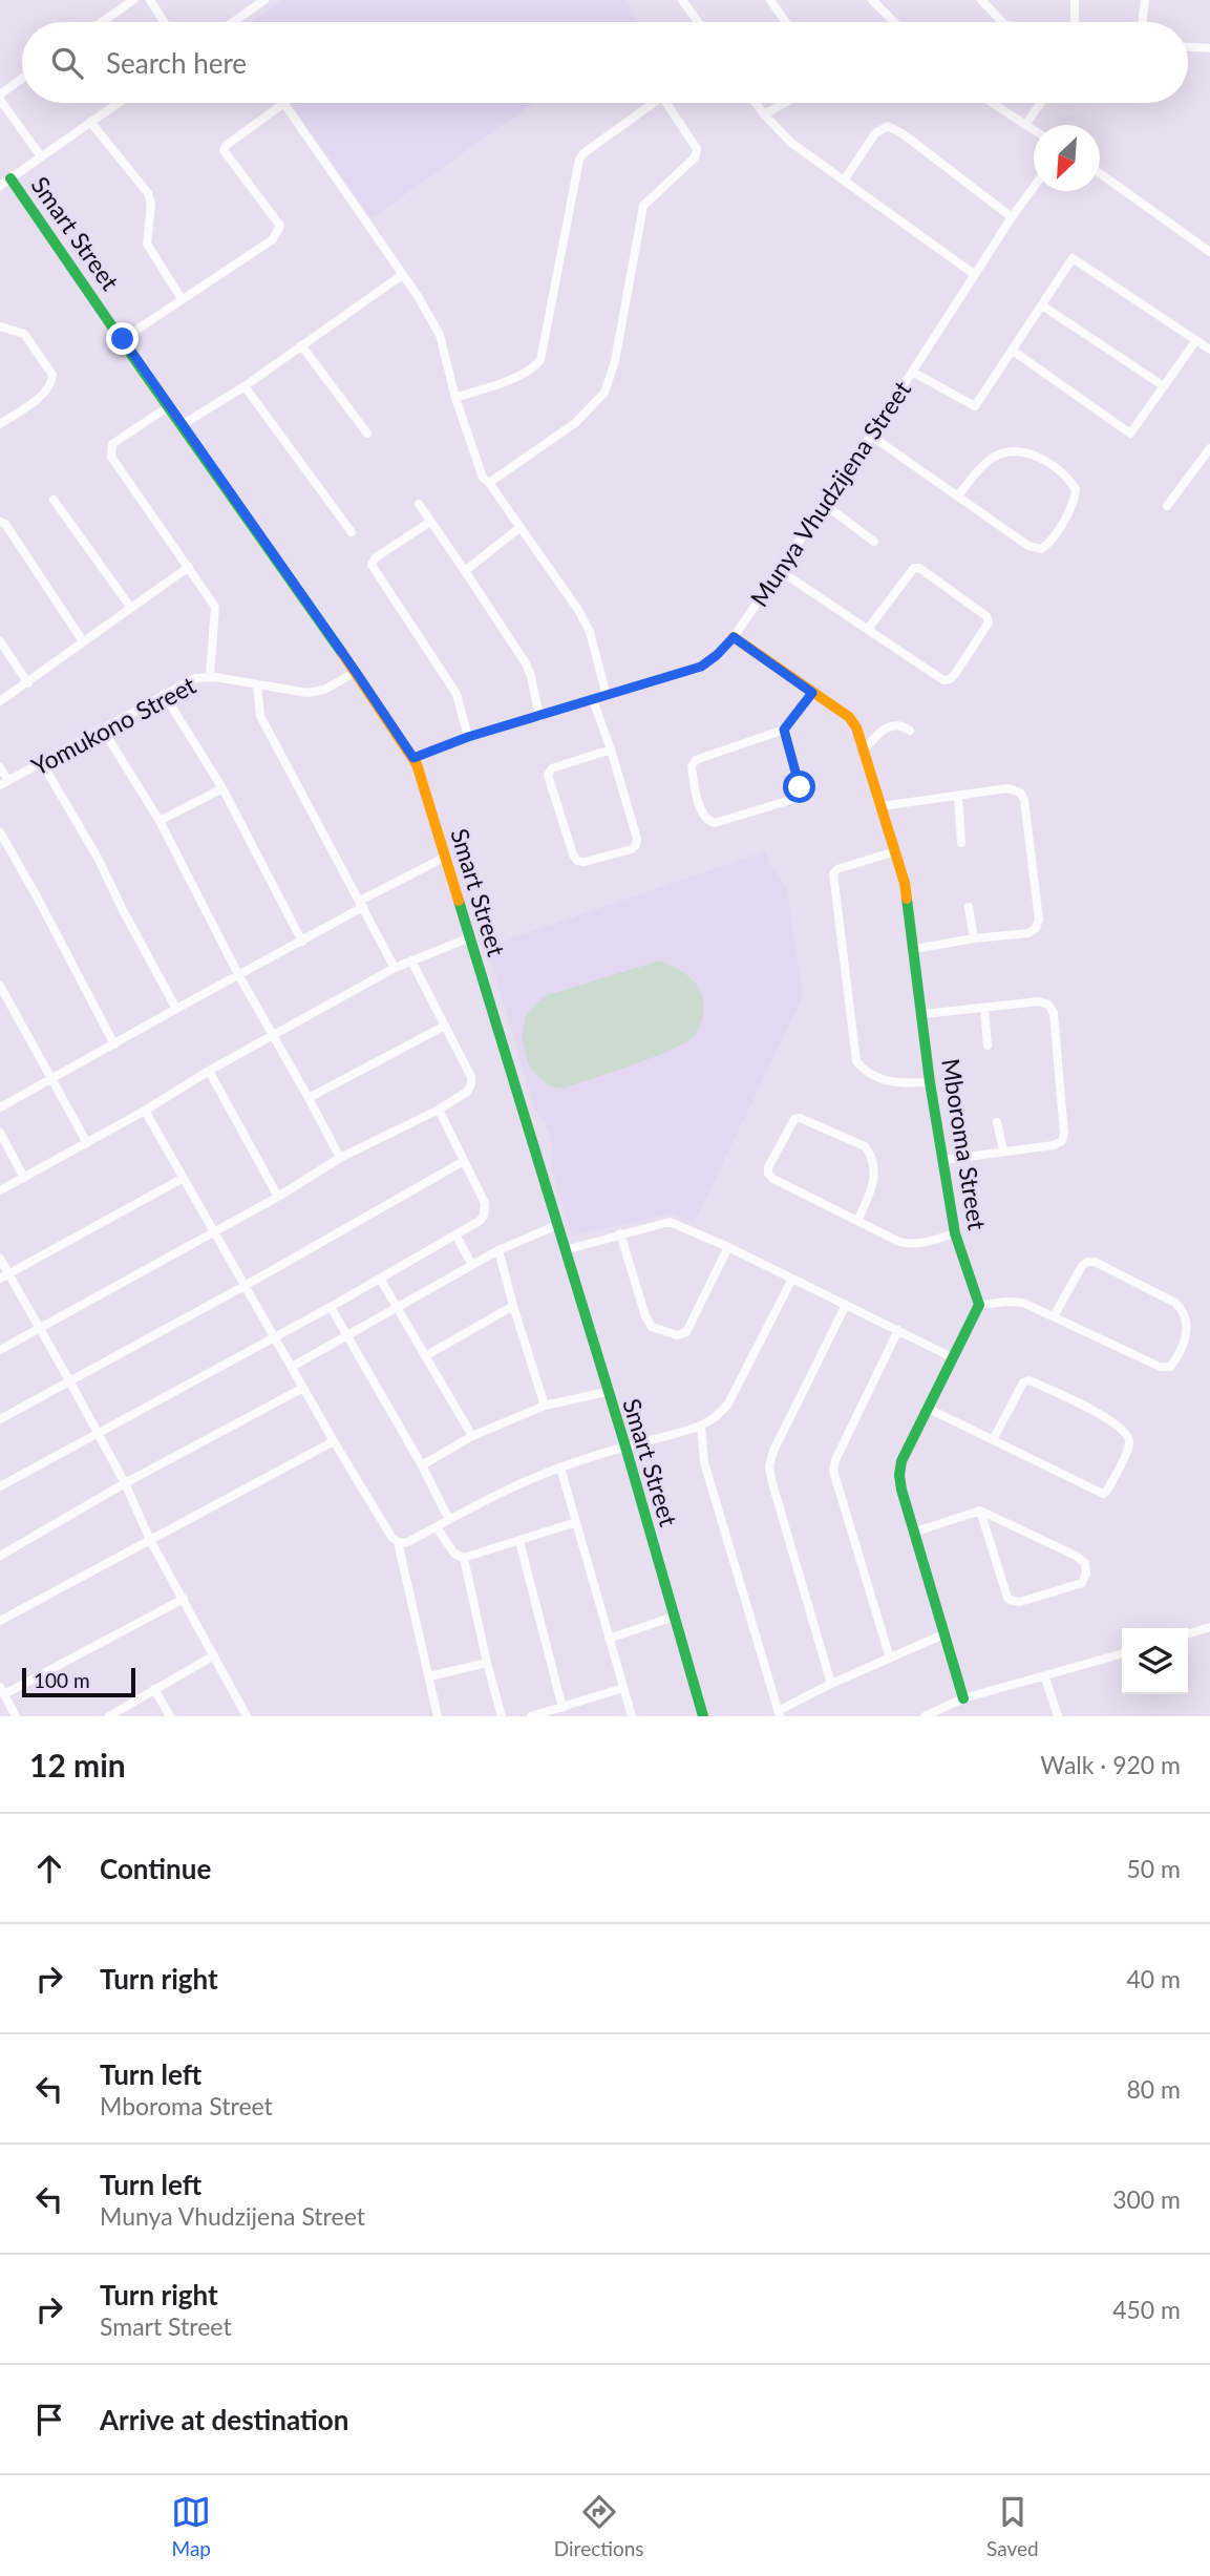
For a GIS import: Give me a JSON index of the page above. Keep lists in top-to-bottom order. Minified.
{"streets":{"street":["Smart Street","Munya Vhudzijena Street","Yomukono Street","Mboroma Street"]},"crossings":[["Smart Street","Munya Vhudzijena Street"],["Smart Street","Yomukono Street"],["Munya Vhudzijena Street","Mboroma Street"]],"scale_bar":"100 m","north":"bottom left","page":{"search":"Search here","scale":"100 m","heading":["12 min","Walk · 920 m"],"list":[["Continue","50 m"],["Turn right","40 m"],["Turn left","Mboroma Street","80 m"],["Turn left","Munya Vhudzijena Street","300 m"],["Turn right","Smart Street","450 m"],"Arrive at destination"],"nav":["Map","Directions","Saved"]}}
